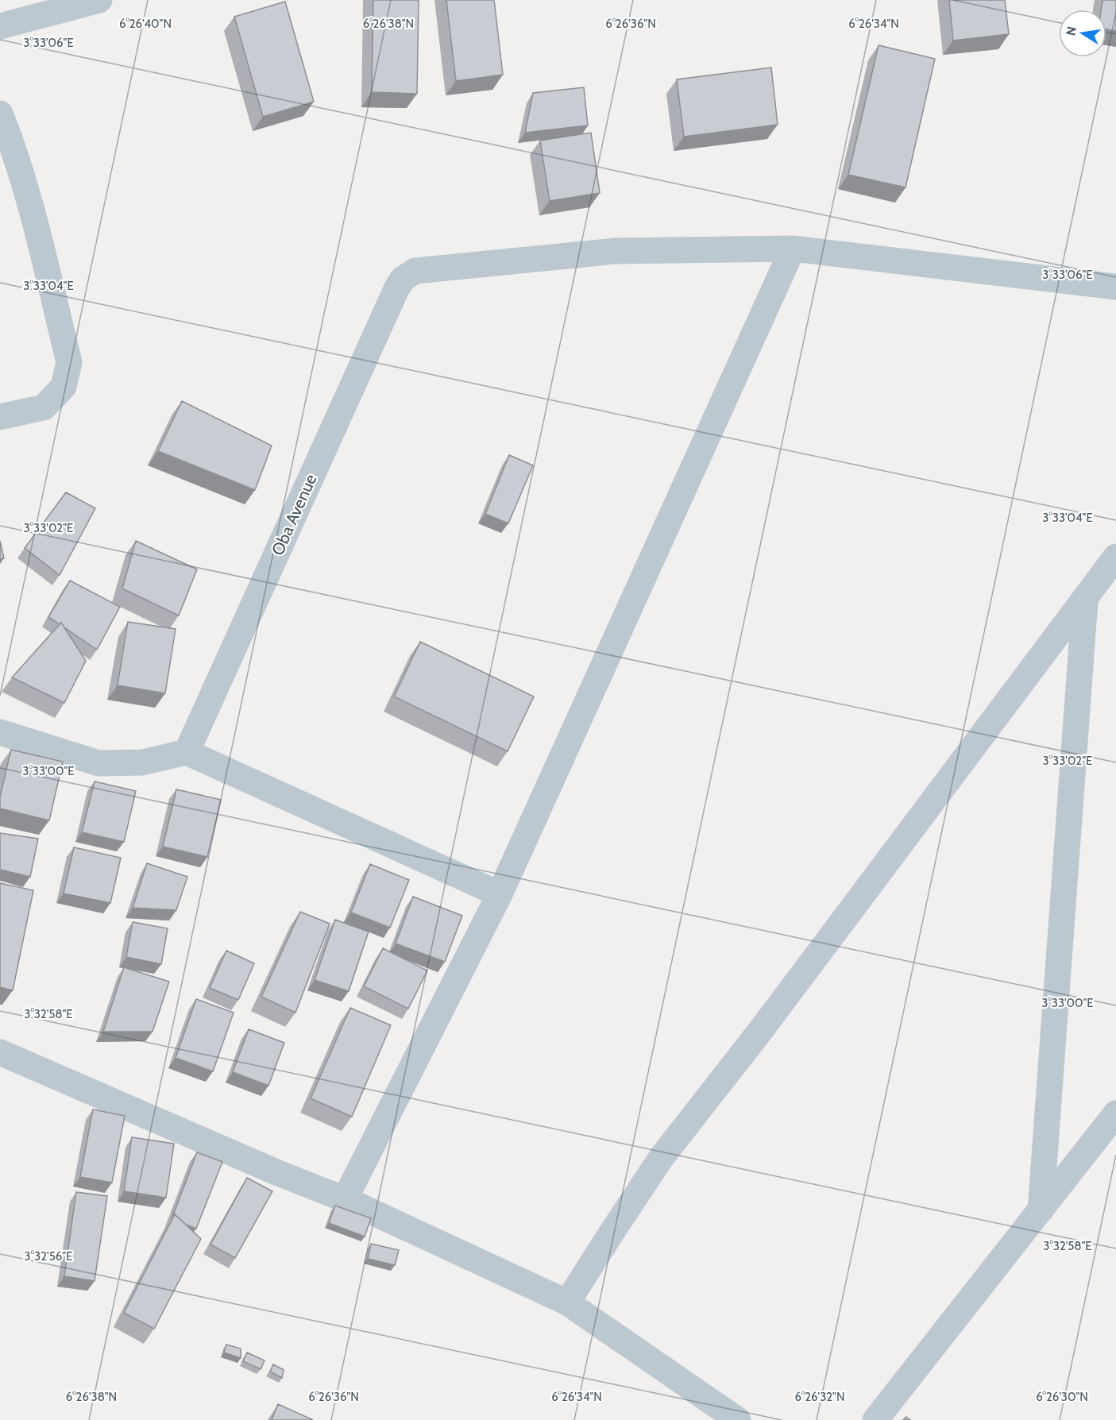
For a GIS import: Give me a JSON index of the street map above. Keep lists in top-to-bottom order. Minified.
{"streets":{"street":["Oba Avenue"]},"north":"left","coordinates":["6°26'40\"N","6°26'38\"N","6°26'36\"N","6°26'34\"N","3°33'06\"E","3°33'04\"E","3°33'02\"E","3°33'00\"E","3°32'58\"E","3°32'56\"E","6°26'32\"N","6°26'30\"N"]}
